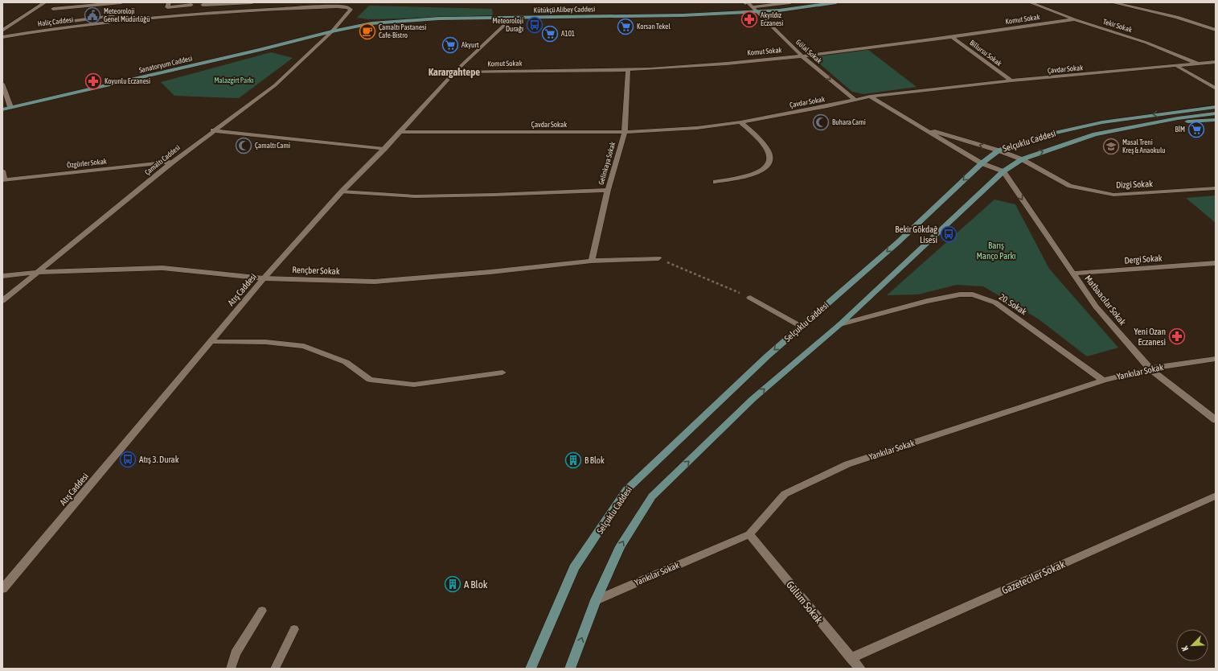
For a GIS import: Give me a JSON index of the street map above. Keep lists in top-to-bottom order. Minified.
{"streets":{"main road":["Kütükçü Alibey Caddesi","Sanatoryum Caddesi","Selçuklu Caddesi"],"street":["Komut Sokak","Haliç Caddesi","Tekir Sokak","Gülal Sokak","Billursu Sokak","Çavdar Sokak","Çamaltı Caddesi","Özgürler Sokak","Gelinkaya Sokak","Dizgi Sokak","Dergi Sokak","Rençber Sokak","Atış Caddesi","Matbaacılar Sokak","20. Sokak","Yankılar Sokak","Gazeteciler Sokak","Gülüm Sokak"]},"crossings":[["Kütükçü Alibey Caddesi","Haliç Caddesi"],["Kütükçü Alibey Caddesi","Gülal Sokak"],["Kütükçü Alibey Caddesi","Sanatoryum Caddesi"],["Kütükçü Alibey Caddesi","Çamaltı Caddesi"],["Kütükçü Alibey Caddesi","Atış Caddesi"],["Komut Sokak","Tekir Sokak"],["Komut Sokak","Gülal Sokak"],["Komut Sokak","Billursu Sokak"],["Komut Sokak","Gelinkaya Sokak"],["Komut Sokak","Atış Caddesi"],["Haliç Caddesi","Sanatoryum Caddesi"],["Haliç Caddesi","Çamaltı Caddesi"],["Tekir Sokak","Çavdar Sokak"],["Gülal Sokak","Çavdar Sokak"],["Billursu Sokak","Çavdar Sokak"],["Sanatoryum Caddesi","Çamaltı Caddesi"],["Çavdar Sokak","Gelinkaya Sokak"],["Çavdar Sokak","Atış Caddesi"],["Selçuklu Caddesi","Dizgi Sokak"],["Selçuklu Caddesi","Matbaacılar Sokak"],["Selçuklu Caddesi","20. Sokak"],["Selçuklu Caddesi","Yankılar Sokak"],["Çamaltı Caddesi","Özgürler Sokak"],["Çamaltı Caddesi","Rençber Sokak"],["Gelinkaya Sokak","Rençber Sokak"],["Dergi Sokak","Matbaacılar Sokak"],["Rençber Sokak","Atış Caddesi"],["Matbaacılar Sokak","Yankılar Sokak"],["20. Sokak","Yankılar Sokak"],["Yankılar Sokak","Gülüm Sokak"],["Gazeteciler Sokak","Gülüm Sokak"]],"one_way":["Gülal Sokak","Matbaacılar Sokak"],"districts":["Karargahtepe"],"parks":["Malazgirt Parkı","Barış Manço Parkı"],"places":{"public building":["Meteoroloji Genel Müdürlüğü"],"pharmacy":["Akyıldız Eczanesi","Koyunlu Eczanesi","Yeni Ozan Eczanesi"],"bus stop":["Meteoroloji Durağı","Bekir Gökdağ Lisesi","Atış 3. Durak"],"supermarket":["Korsan Tekel","A101","Akyurt","BİM"],"cafe":["Çamaltı Pastanesi Cafe-Bistro"],"mosque":["Buhara Cami","Çamaltı Cami"],"school or university":["Masal Treni Kreş & Anaokulu"],"building":["B Blok","A Blok"]},"north":"bottom left"}
